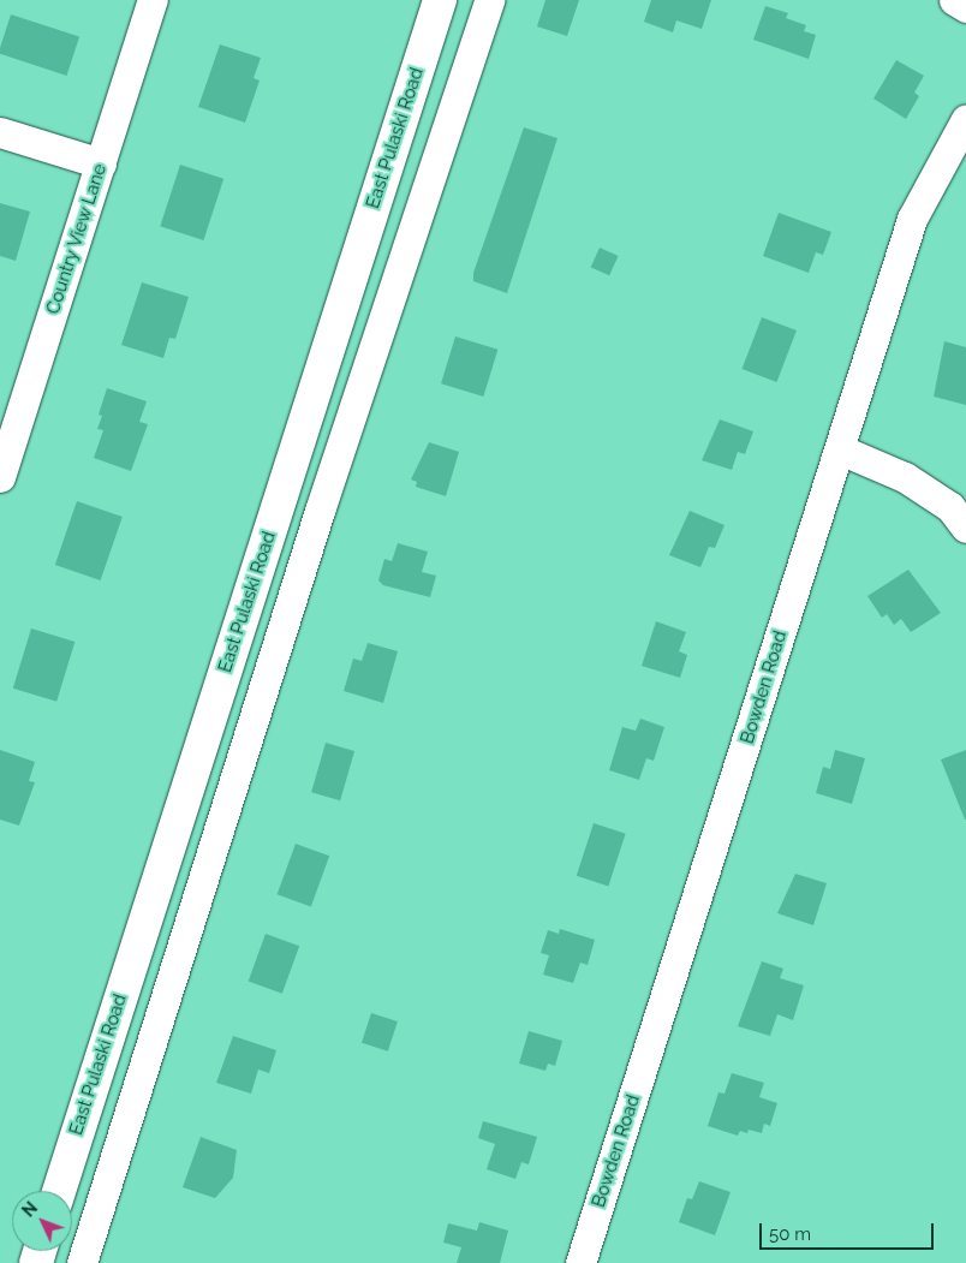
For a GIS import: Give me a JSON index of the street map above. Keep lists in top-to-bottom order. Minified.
{"streets":{"main road":["East Pulaski Road"],"street":["Country View Lane","Bowden Road"]},"scale_bar":"50 m","north":"top left"}
